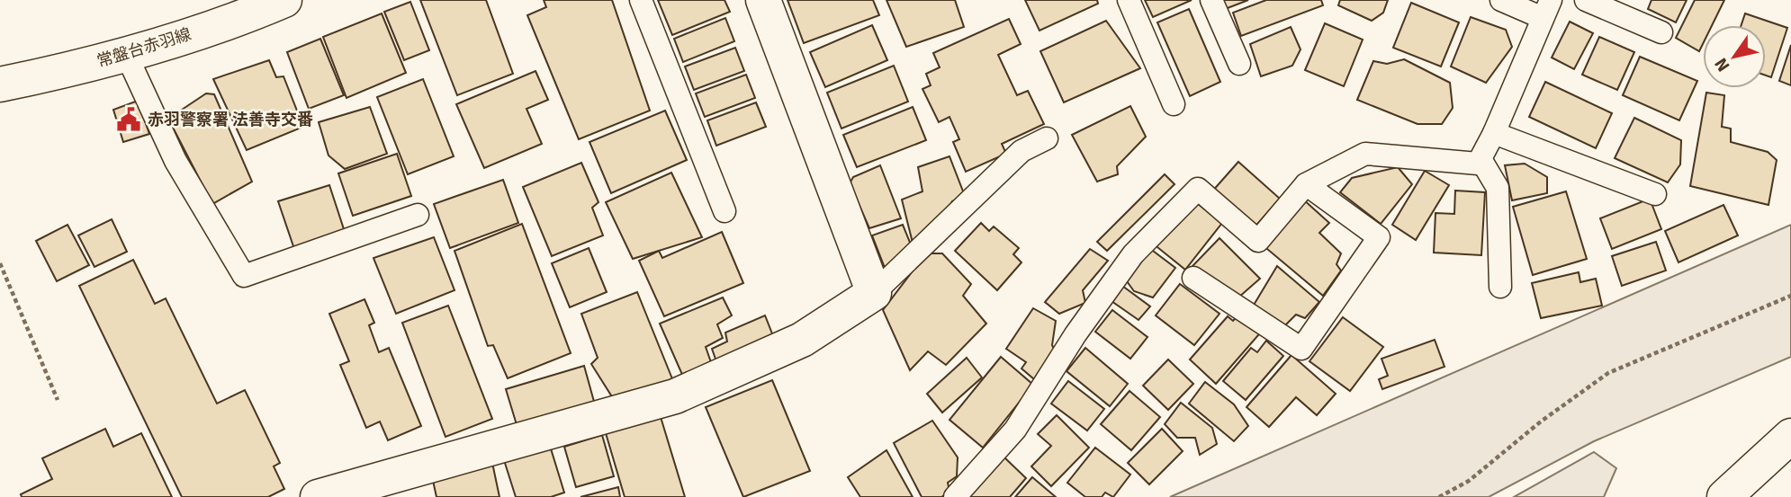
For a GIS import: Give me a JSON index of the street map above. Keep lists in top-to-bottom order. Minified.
{"streets":{"street":["常盤台赤羽線"]},"places":{"public building":["赤羽警察署 法善寺交番"]},"north":"bottom left"}
